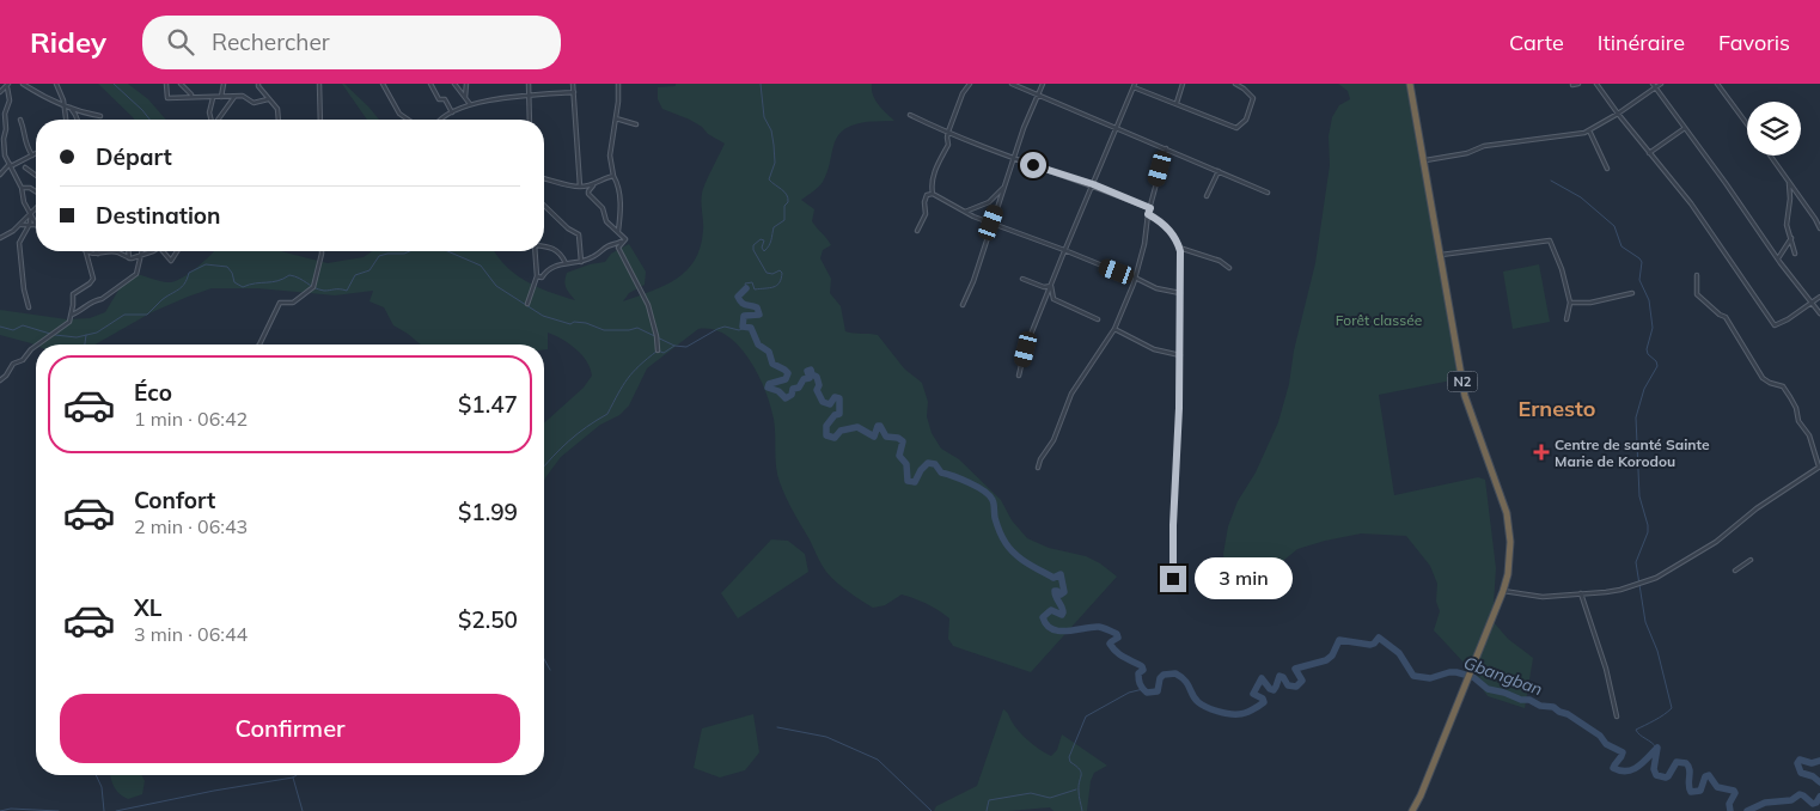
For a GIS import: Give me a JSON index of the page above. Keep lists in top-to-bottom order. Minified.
{"streets":{"highway":["N2"]},"districts":["Ernesto"],"water":["Gbangban"],"parks":["Forêt classée"],"places":{"health":["Centre de santé Sainte Marie de Korodou"]},"page":{"header":"Ridey","search":"Rechercher","nav":["Carte","Itinéraire","Favoris"],"banner":["Départ","Destination"],"list":[{"name":"Éco","note":"1 min · 06:42","value":"$1.47"},{"name":"Confort","note":"2 min · 06:43","value":"$1.99"},{"name":"XL","note":"3 min · 06:44","value":"$2.50"}],"bubble":"3 min","buttons":"Confirmer"}}
